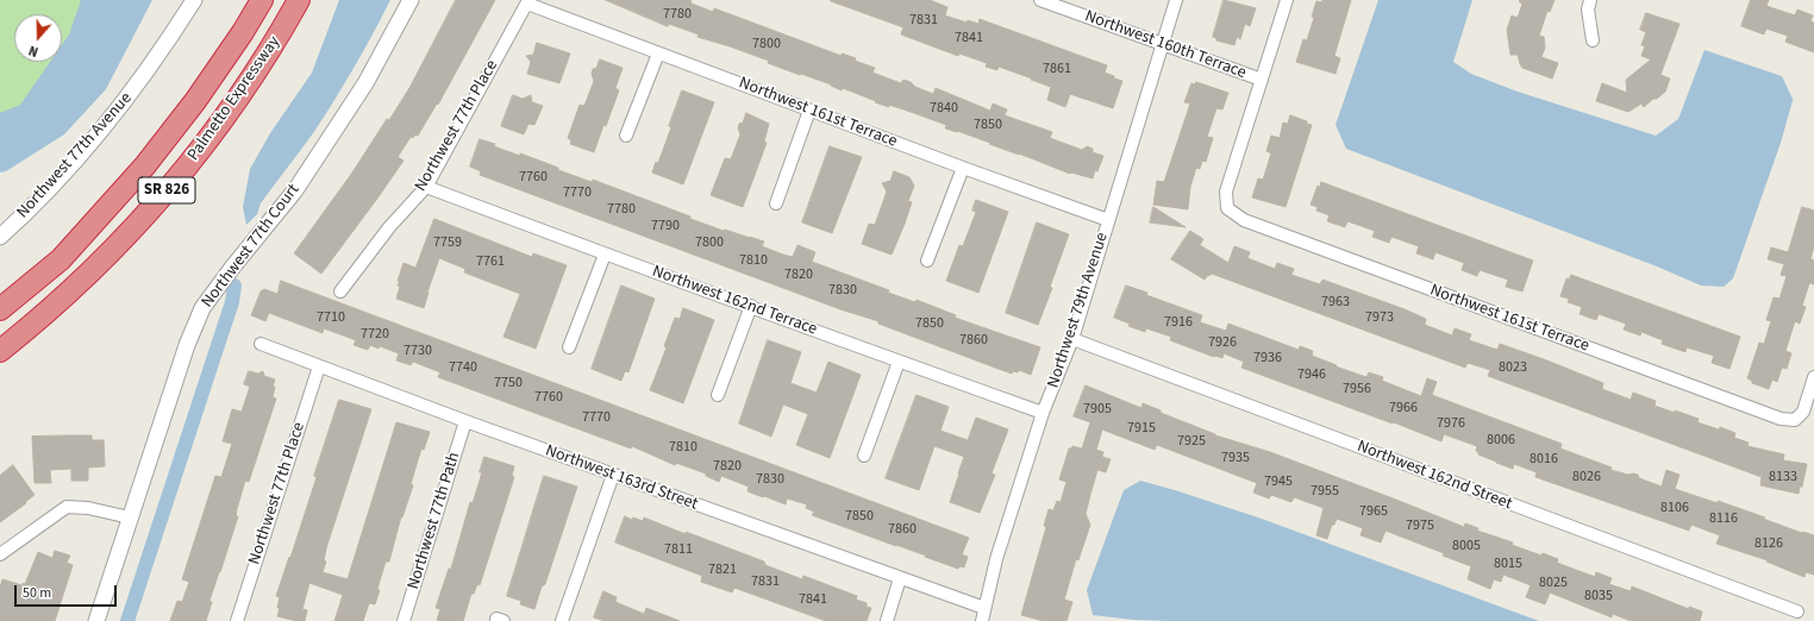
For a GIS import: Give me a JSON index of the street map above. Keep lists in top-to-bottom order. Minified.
{"streets":{"highway":["Palmetto Expressway","SR 826"],"street":["Northwest 160th Terrace","Northwest 161st Terrace","Northwest 77th Place","Northwest 77th Avenue","Northwest 77th Court","Northwest 162nd Terrace","Northwest 79th Avenue","Northwest 162nd Street","Northwest 163rd Street","Northwest 77th Path"]},"crossings":[["Northwest 160th Terrace","Northwest 161st Terrace"],["Northwest 160th Terrace","Northwest 79th Avenue"],["Northwest 161st Terrace","Northwest 77th Place"],["Northwest 161st Terrace","Northwest 79th Avenue"],["Northwest 77th Place","Northwest 162nd Terrace"],["Northwest 77th Place","Northwest 163rd Street"],["Northwest 162nd Terrace","Northwest 79th Avenue"],["Northwest 79th Avenue","Northwest 162nd Street"],["Northwest 79th Avenue","Northwest 163rd Street"],["Northwest 163rd Street","Northwest 77th Path"]],"house_numbers":["7780","7831","7841","7800","7861","7840","7850","7760","7770","7780","7790","7759","7800","7810","7761","7820","7830","7963","7710","7973","7916","7850","7720","7860","7926","7730","7936","7740","8023","7946","7750","7956","7760","7966","7905","7770","7976","7915","8006","7925","7810","7935","8016","7820","8026","8133","7830","7945","7955","8106","7965","7850","8116","7975","7860","8126","8005","7811","8015","7821","7831","8025","8035","7841"],"scale_bar":"50 m","north":"bottom"}
